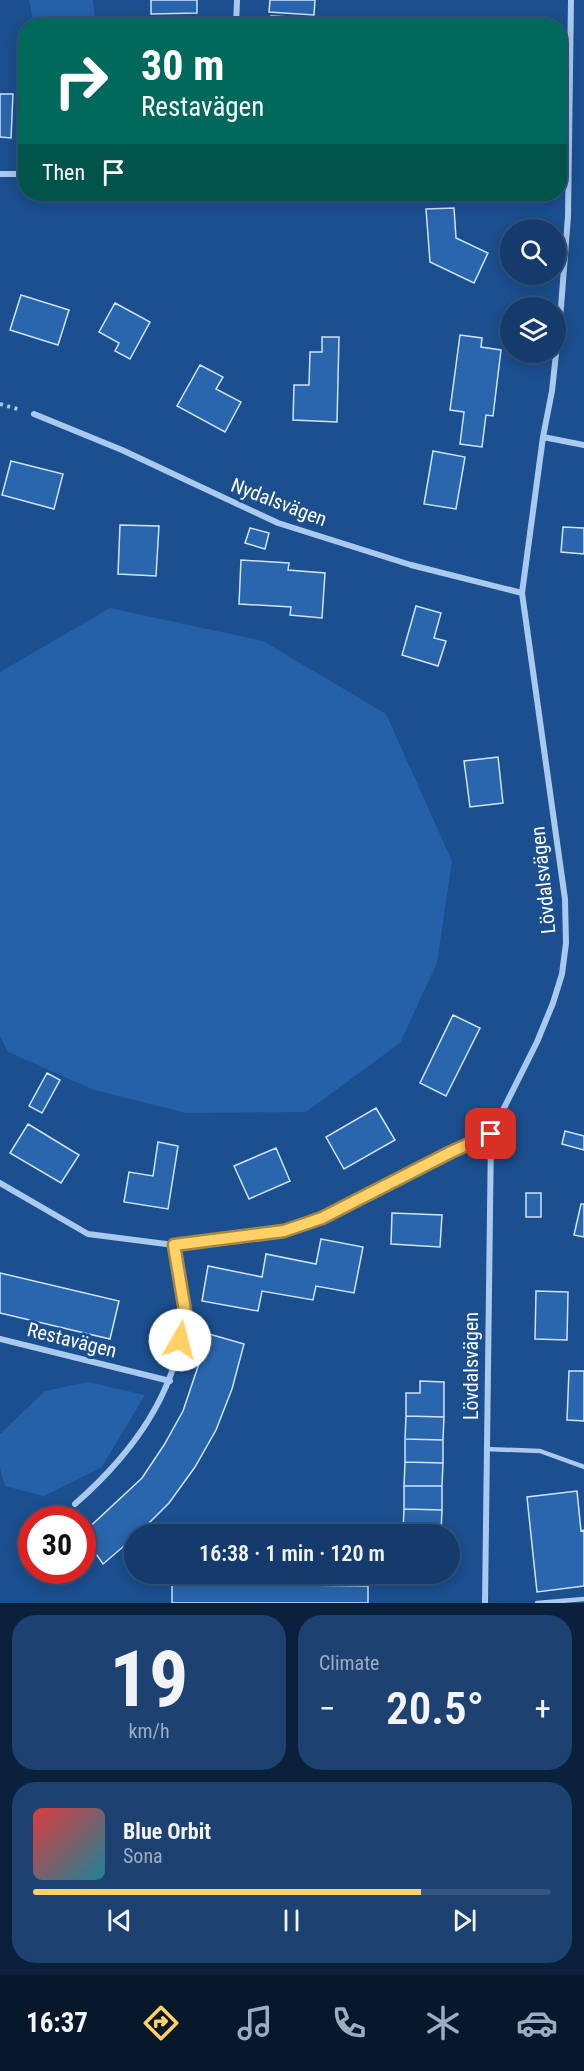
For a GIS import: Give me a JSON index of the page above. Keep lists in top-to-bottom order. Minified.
{"streets":{"street":["Nydalsvägen","Lövdalsvägen","Restavägen"]},"crossings":[["Nydalsvägen","Lövdalsvägen"]],"page":{"turn":["30 m","Restavägen"],"then":"Then","limit":"30","trip":"16:38 · 1 min · 120 m","tile":[["19","km/h"],"Climate"],"heat":["−","20.5°","+"],"song":["Blue Orbit","Sona"],"tabs":"16:37"}}
